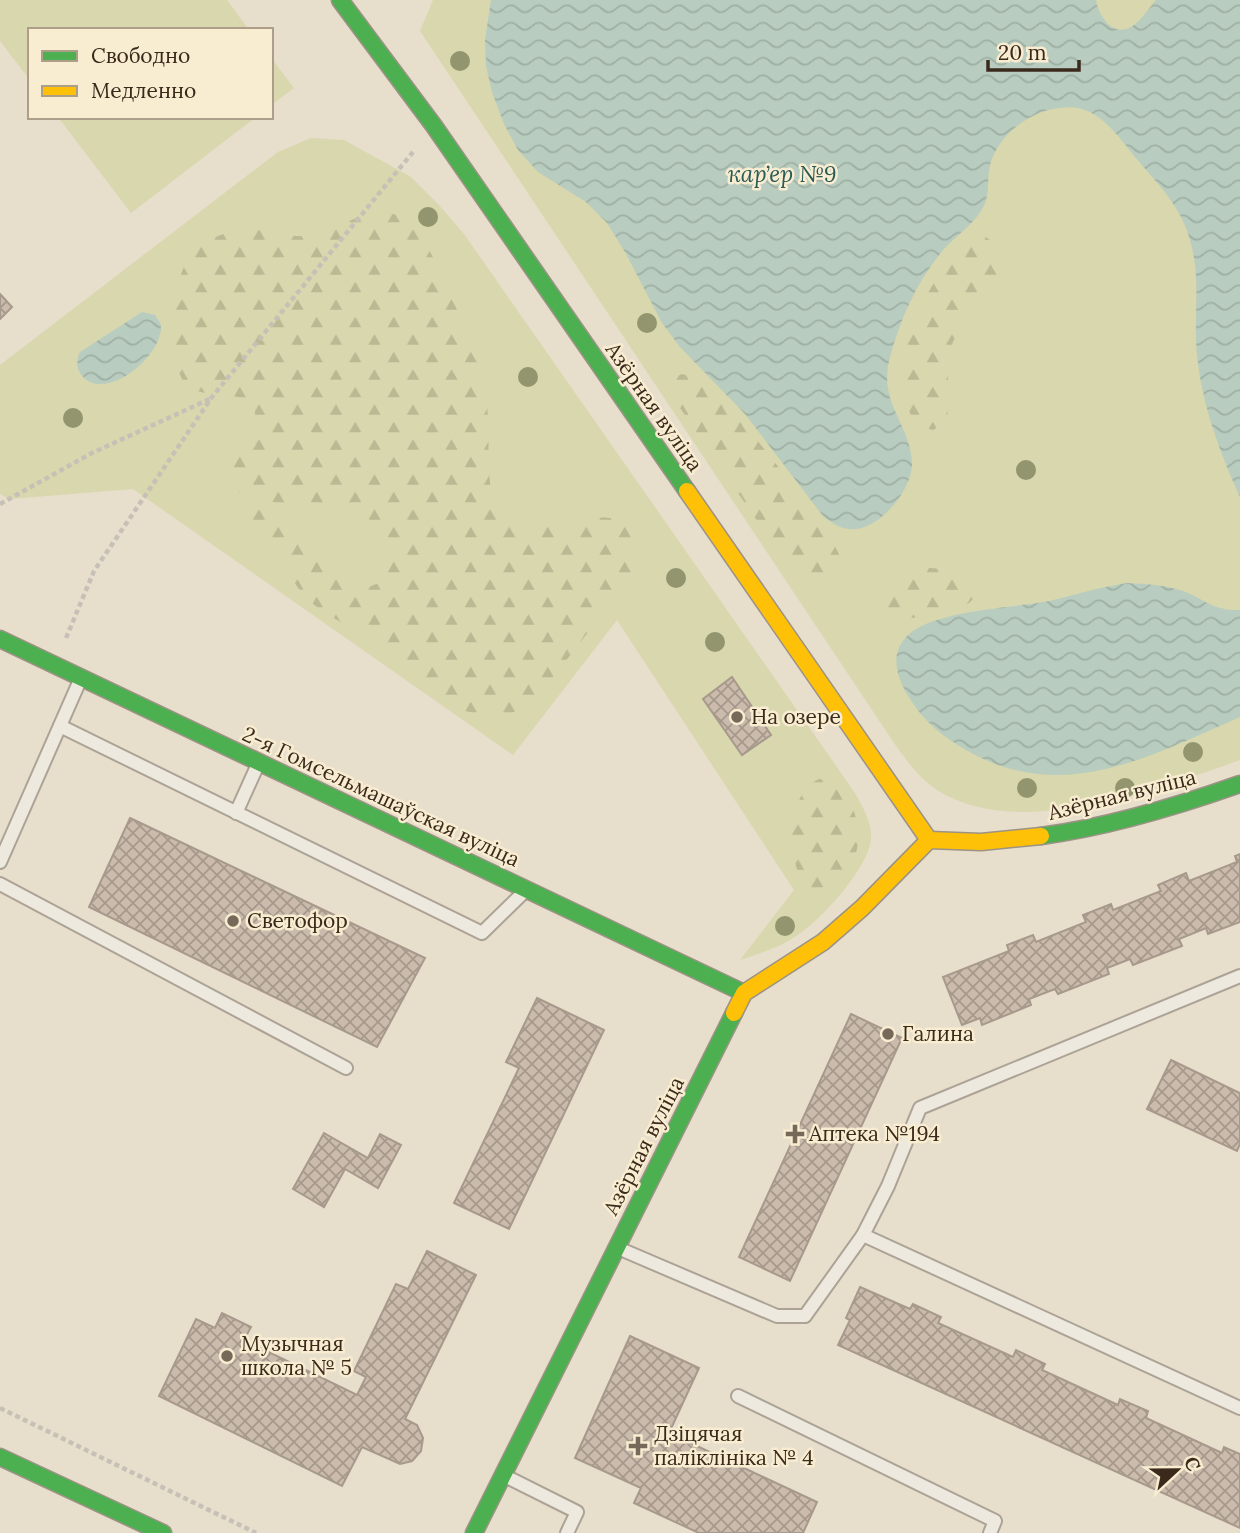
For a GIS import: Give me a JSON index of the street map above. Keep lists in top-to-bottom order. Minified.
{"streets":{"street":["Азёрная вуліца","2-я Гомсельмашаўская вуліца"]},"crossings":[["Азёрная вуліца","2-я Гомсельмашаўская вуліца"]],"water":["карʼер №9"],"places":{"other":["На озере","Светофор","Галина","Музычная школа № 5"],"health":["Аптека №194","Дзіцячая паліклініка № 4"]},"legend":["Свободно","Медленно"],"scale_bar":"20 m","north":"right"}
